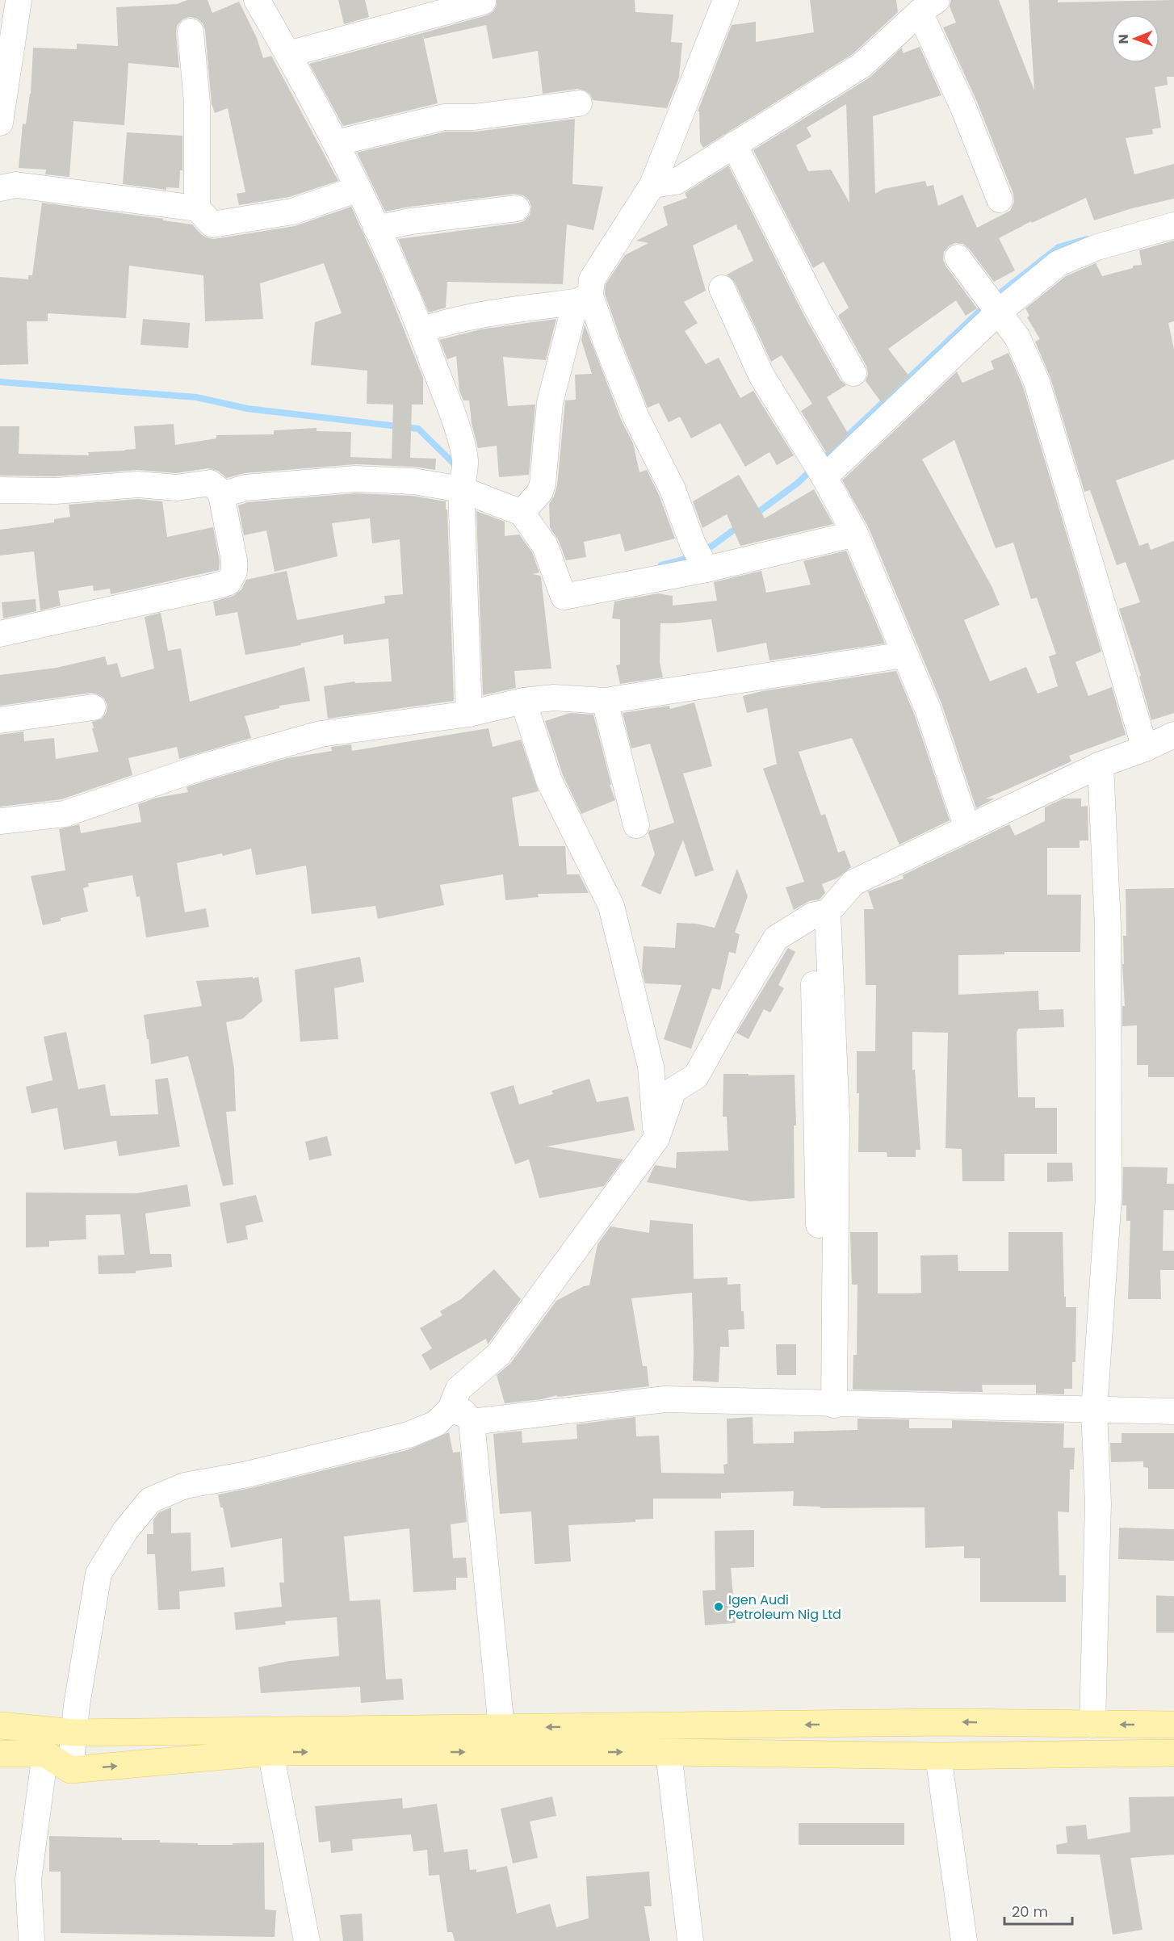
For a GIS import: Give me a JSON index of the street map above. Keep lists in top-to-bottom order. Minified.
{"places":["Igen Audi Petroleum Nig Ltd"],"scale_bar":"20 m","north":"left"}
